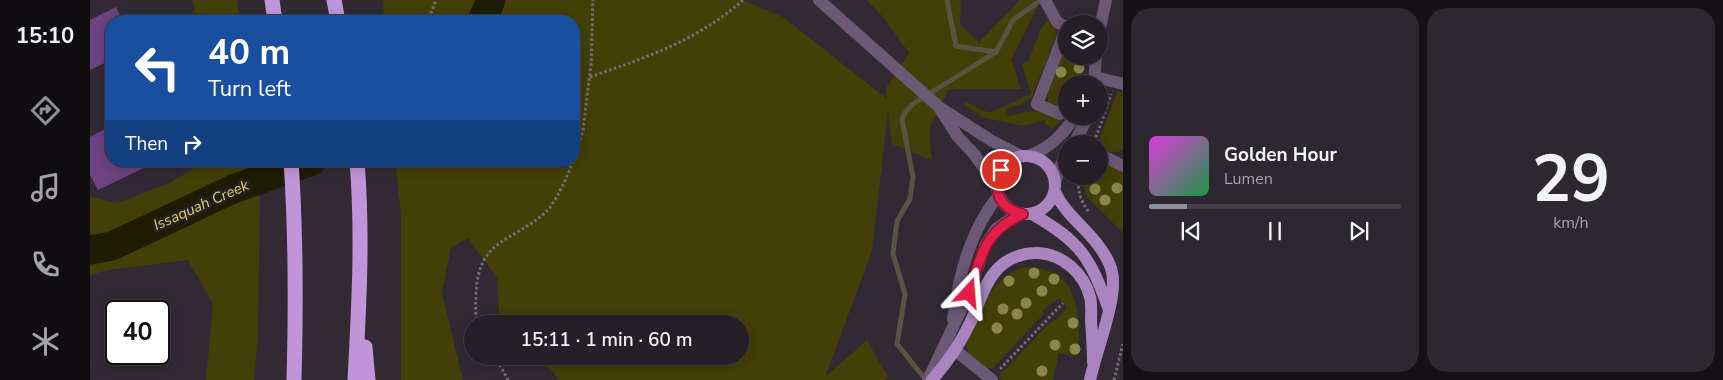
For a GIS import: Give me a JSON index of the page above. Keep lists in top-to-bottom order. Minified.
{"water":["Issaquah Creek"],"page":{"tabs":"15:10","tile":["29","km/h"],"map_buttons":["+","−"],"turn":["40 m","Turn left"],"then":"Then","song":["Golden Hour","Lumen"],"limit":"40","trip":"15:11 · 1 min · 60 m"}}
